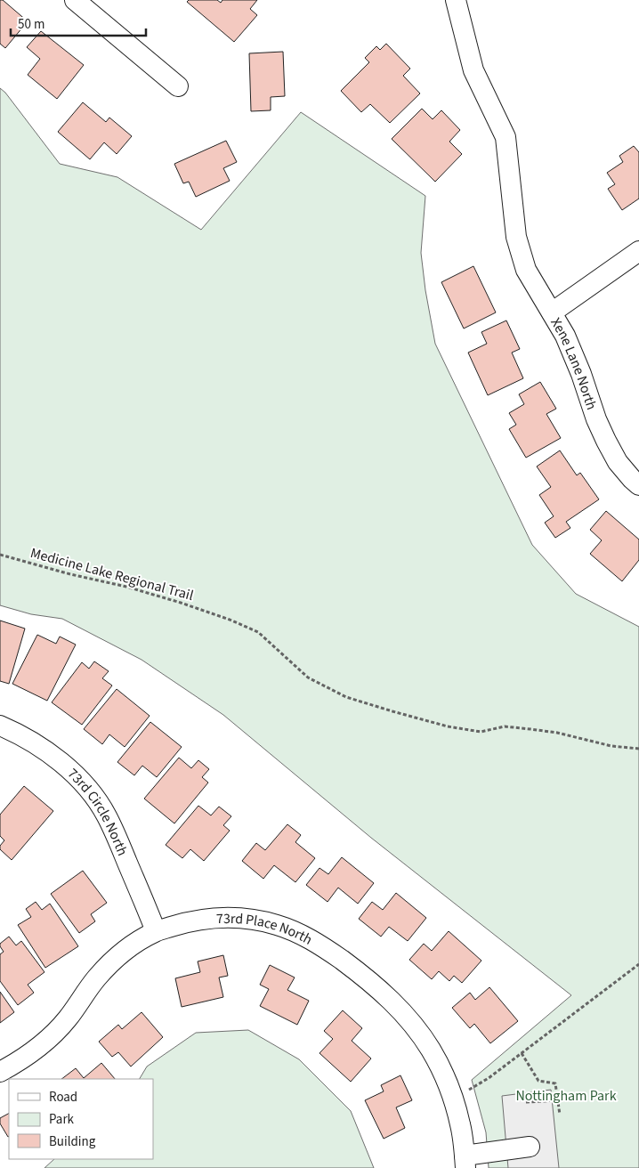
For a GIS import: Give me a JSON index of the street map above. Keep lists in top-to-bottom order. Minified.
{"streets":{"street":["Xene Lane North","73rd Circle North","73rd Place North"],"path":["Medicine Lake Regional Trail"]},"crossings":[["73rd Circle North","73rd Place North"]],"parks":["Nottingham Park"],"legend":["Road","Park","Building"],"scale_bar":"50 m"}
